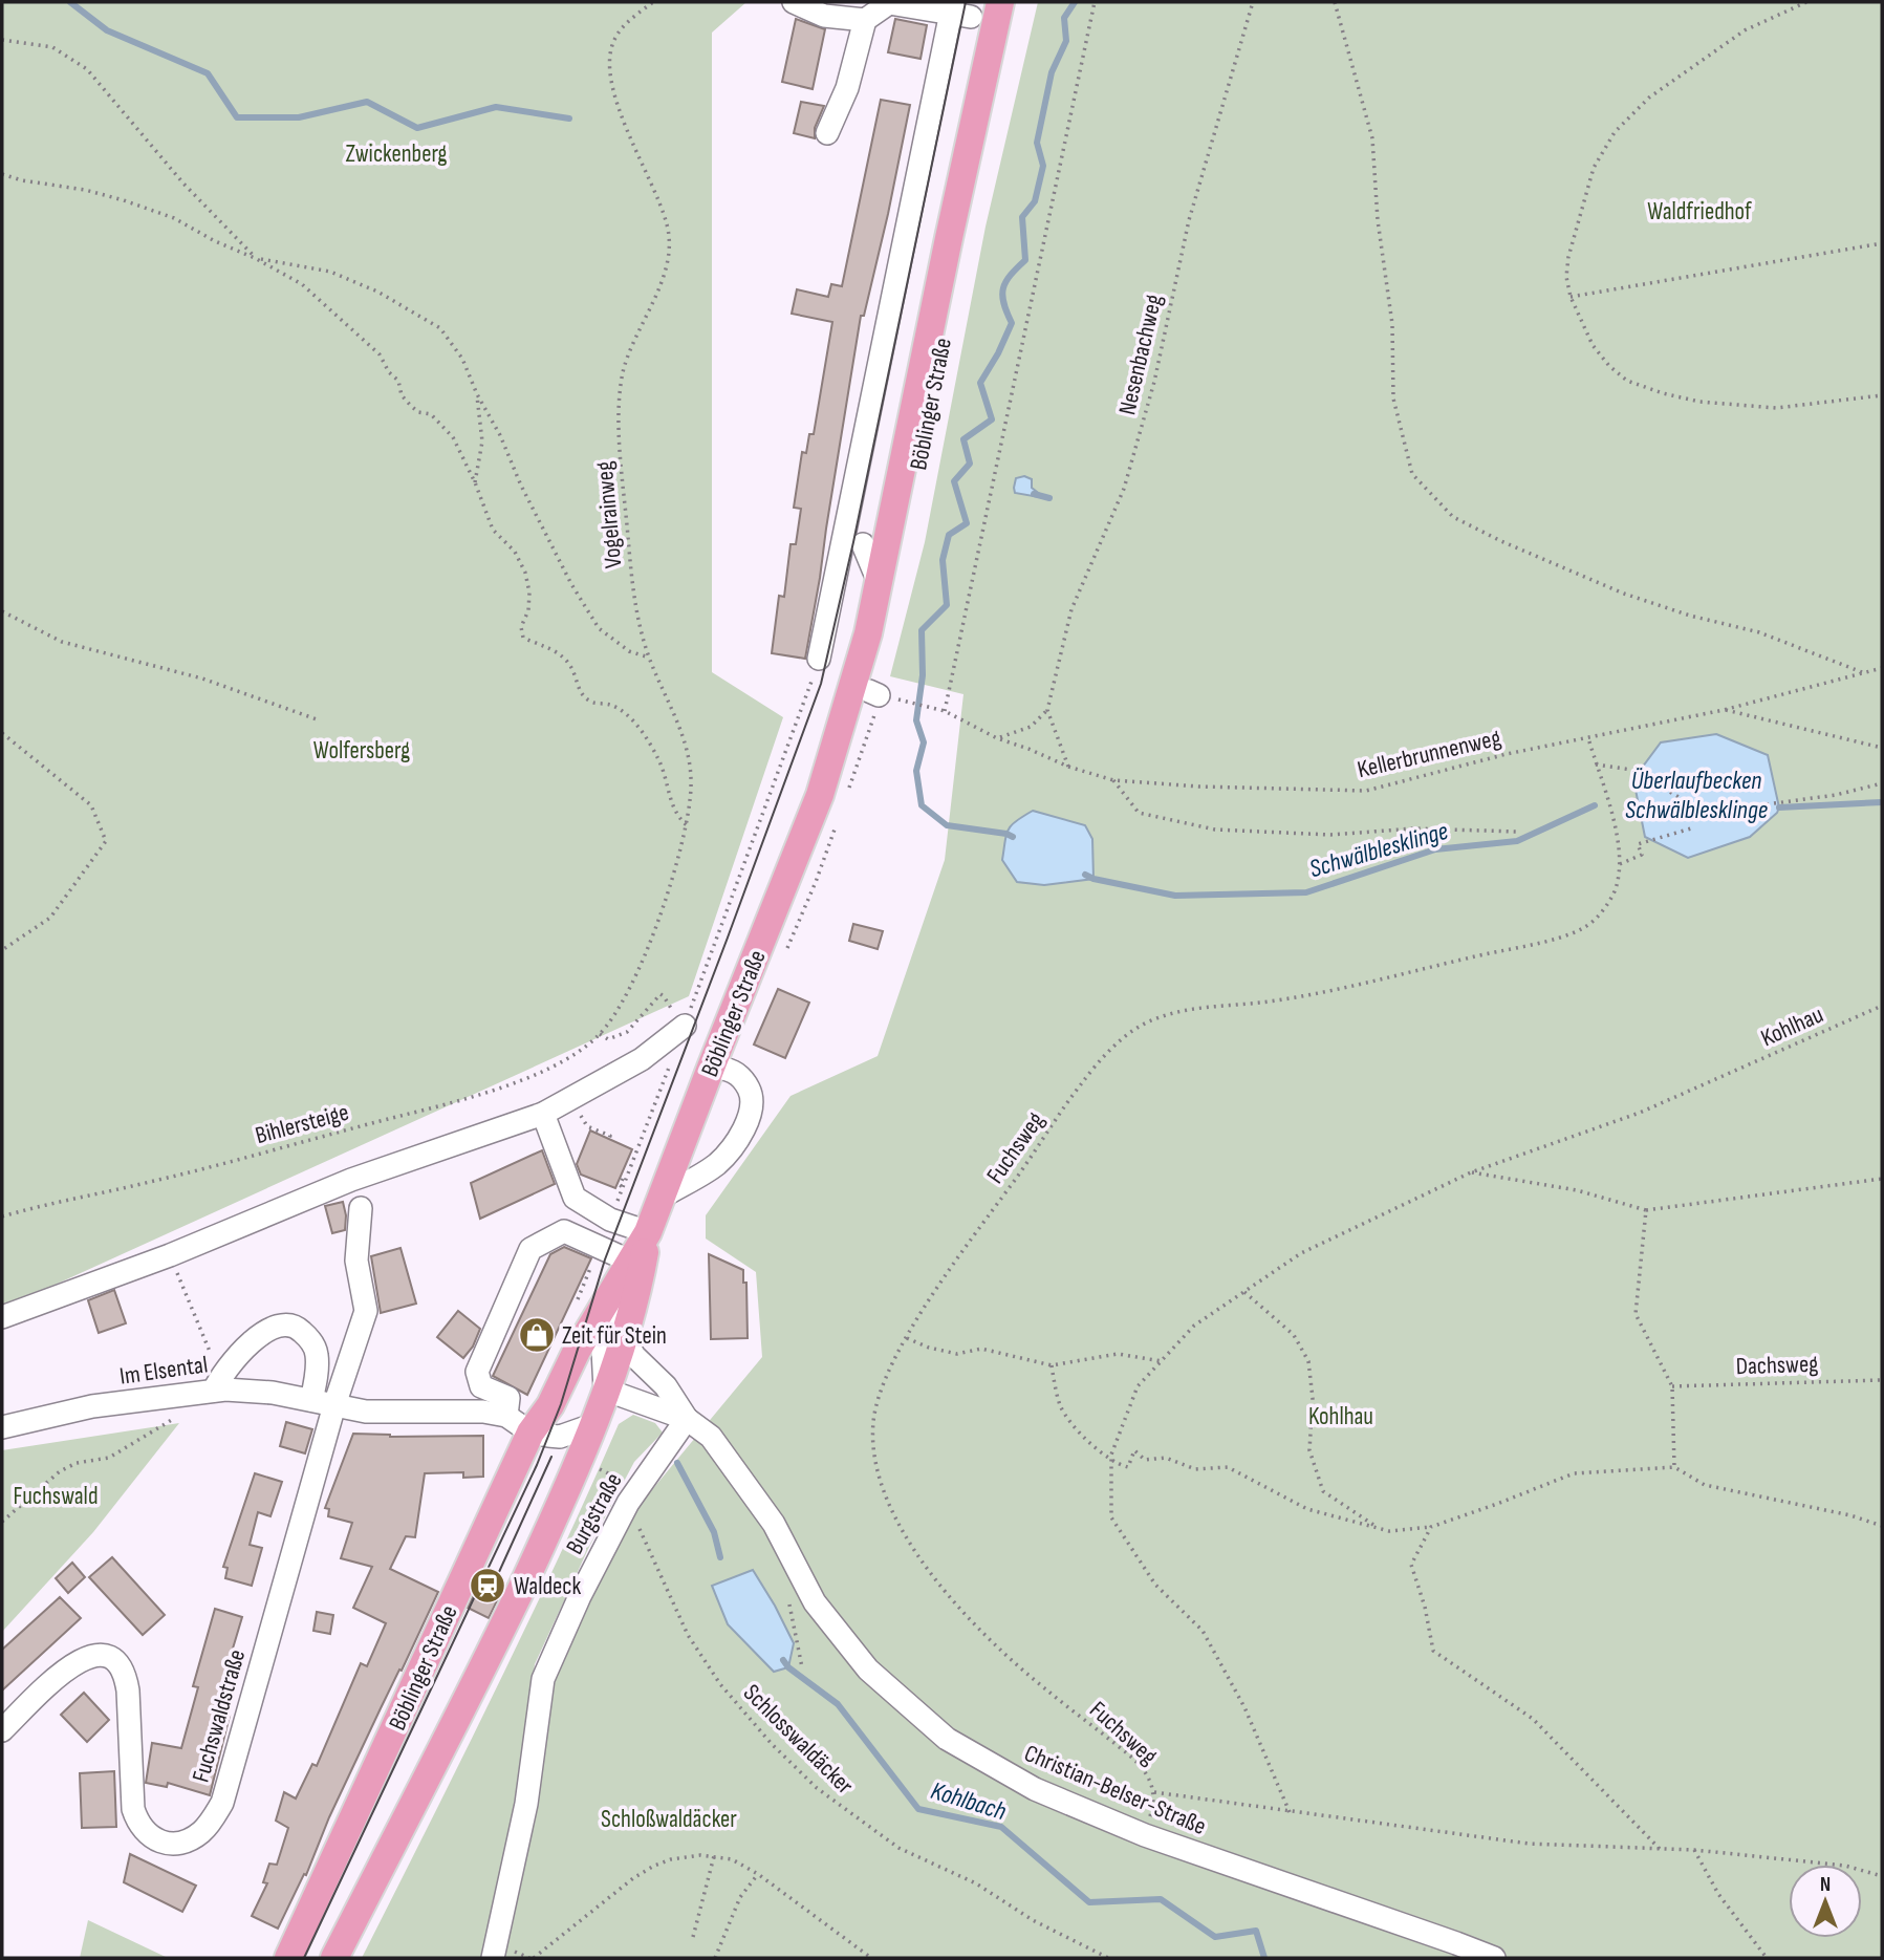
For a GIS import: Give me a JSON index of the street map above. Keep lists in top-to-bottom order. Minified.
{"streets":{"main road":["Böblinger Straße"],"street":["Im Elsental","Burgstraße","Fuchswaldstraße","Christian-Belser-Straße"],"path":["Nesenbachweg","Vogelrainweg","Kellerbrunnenweg","Kohlhau","Bihlersteige","Fuchsweg","Dachsweg","Schlosswaldäcker"]},"crossings":[["Böblinger Straße","Christian-Belser-Straße"],["Vogelrainweg","Bihlersteige"],["Kellerbrunnenweg","Fuchsweg"],["Fuchsweg","Christian-Belser-Straße"],["Im Elsental","Fuchswaldstraße"],["Burgstraße","Schlosswaldäcker"],["Burgstraße","Christian-Belser-Straße"]],"water":["Überlaufbecken Schwälblesklinge","Schwälblesklinge","Kohlbach"],"parks":["Zwickenberg","Waldfriedhof","Wolfersberg","Kohlhau","Fuchswald","Schloßwaldäcker"],"places":{"shop":["Zeit für Stein"],"station":["Waldeck"]},"north":"top"}
